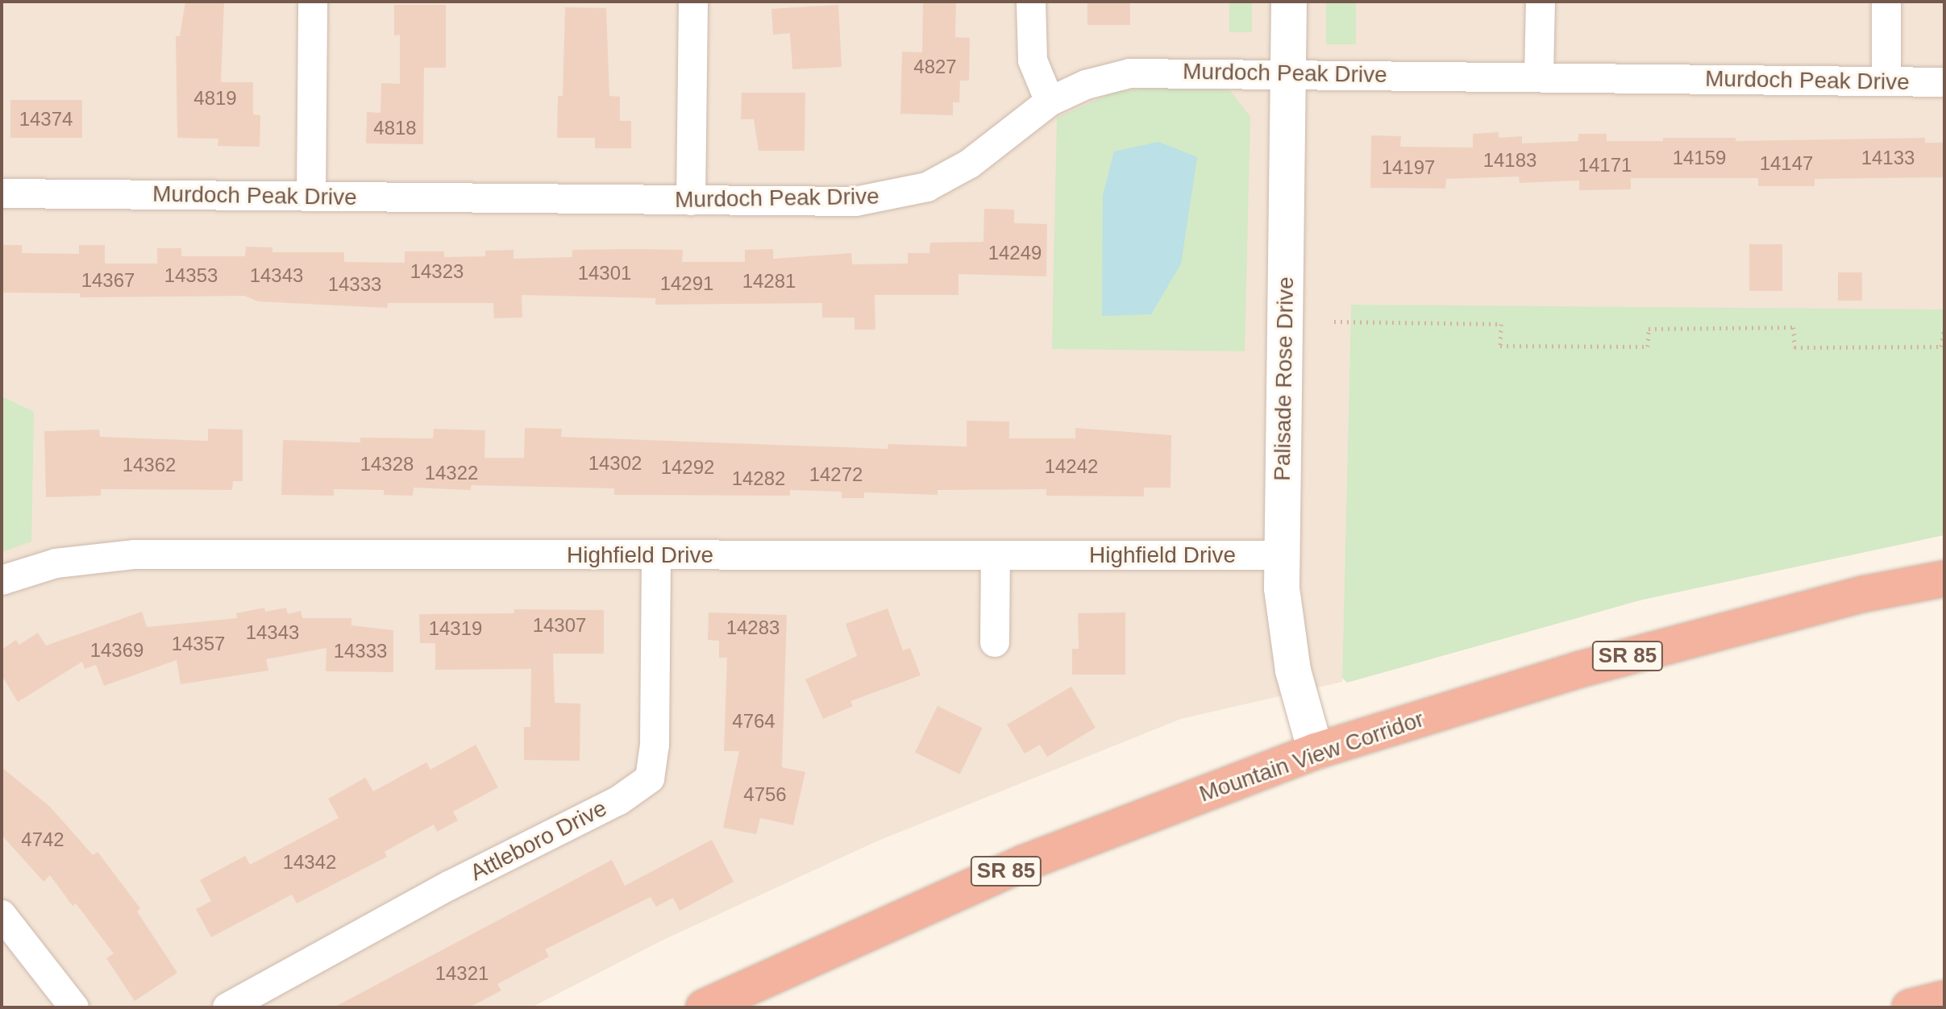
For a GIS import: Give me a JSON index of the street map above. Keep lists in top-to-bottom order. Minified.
{"streets":{"highway":["SR 85","Mountain View Corridor"],"street":["Murdoch Peak Drive","Palisade Rose Drive","Highfield Drive","Attleboro Drive"]},"crossings":[["Murdoch Peak Drive","Palisade Rose Drive"],["Palisade Rose Drive","Highfield Drive"],["Palisade Rose Drive","Mountain View Corridor"],["Highfield Drive","Attleboro Drive"]],"house_numbers":["4827","4819","14374","4818","14159","14133","14183","14147","14171","14197","14249","14323","14301","14353","14343","14367","14281","14291","14333","14302","14328","14362","14242","14292","14322","14272","14282","14307","14283","14319","14343","14357","14369","14333","4764","4756","4742","14342","14321"]}
